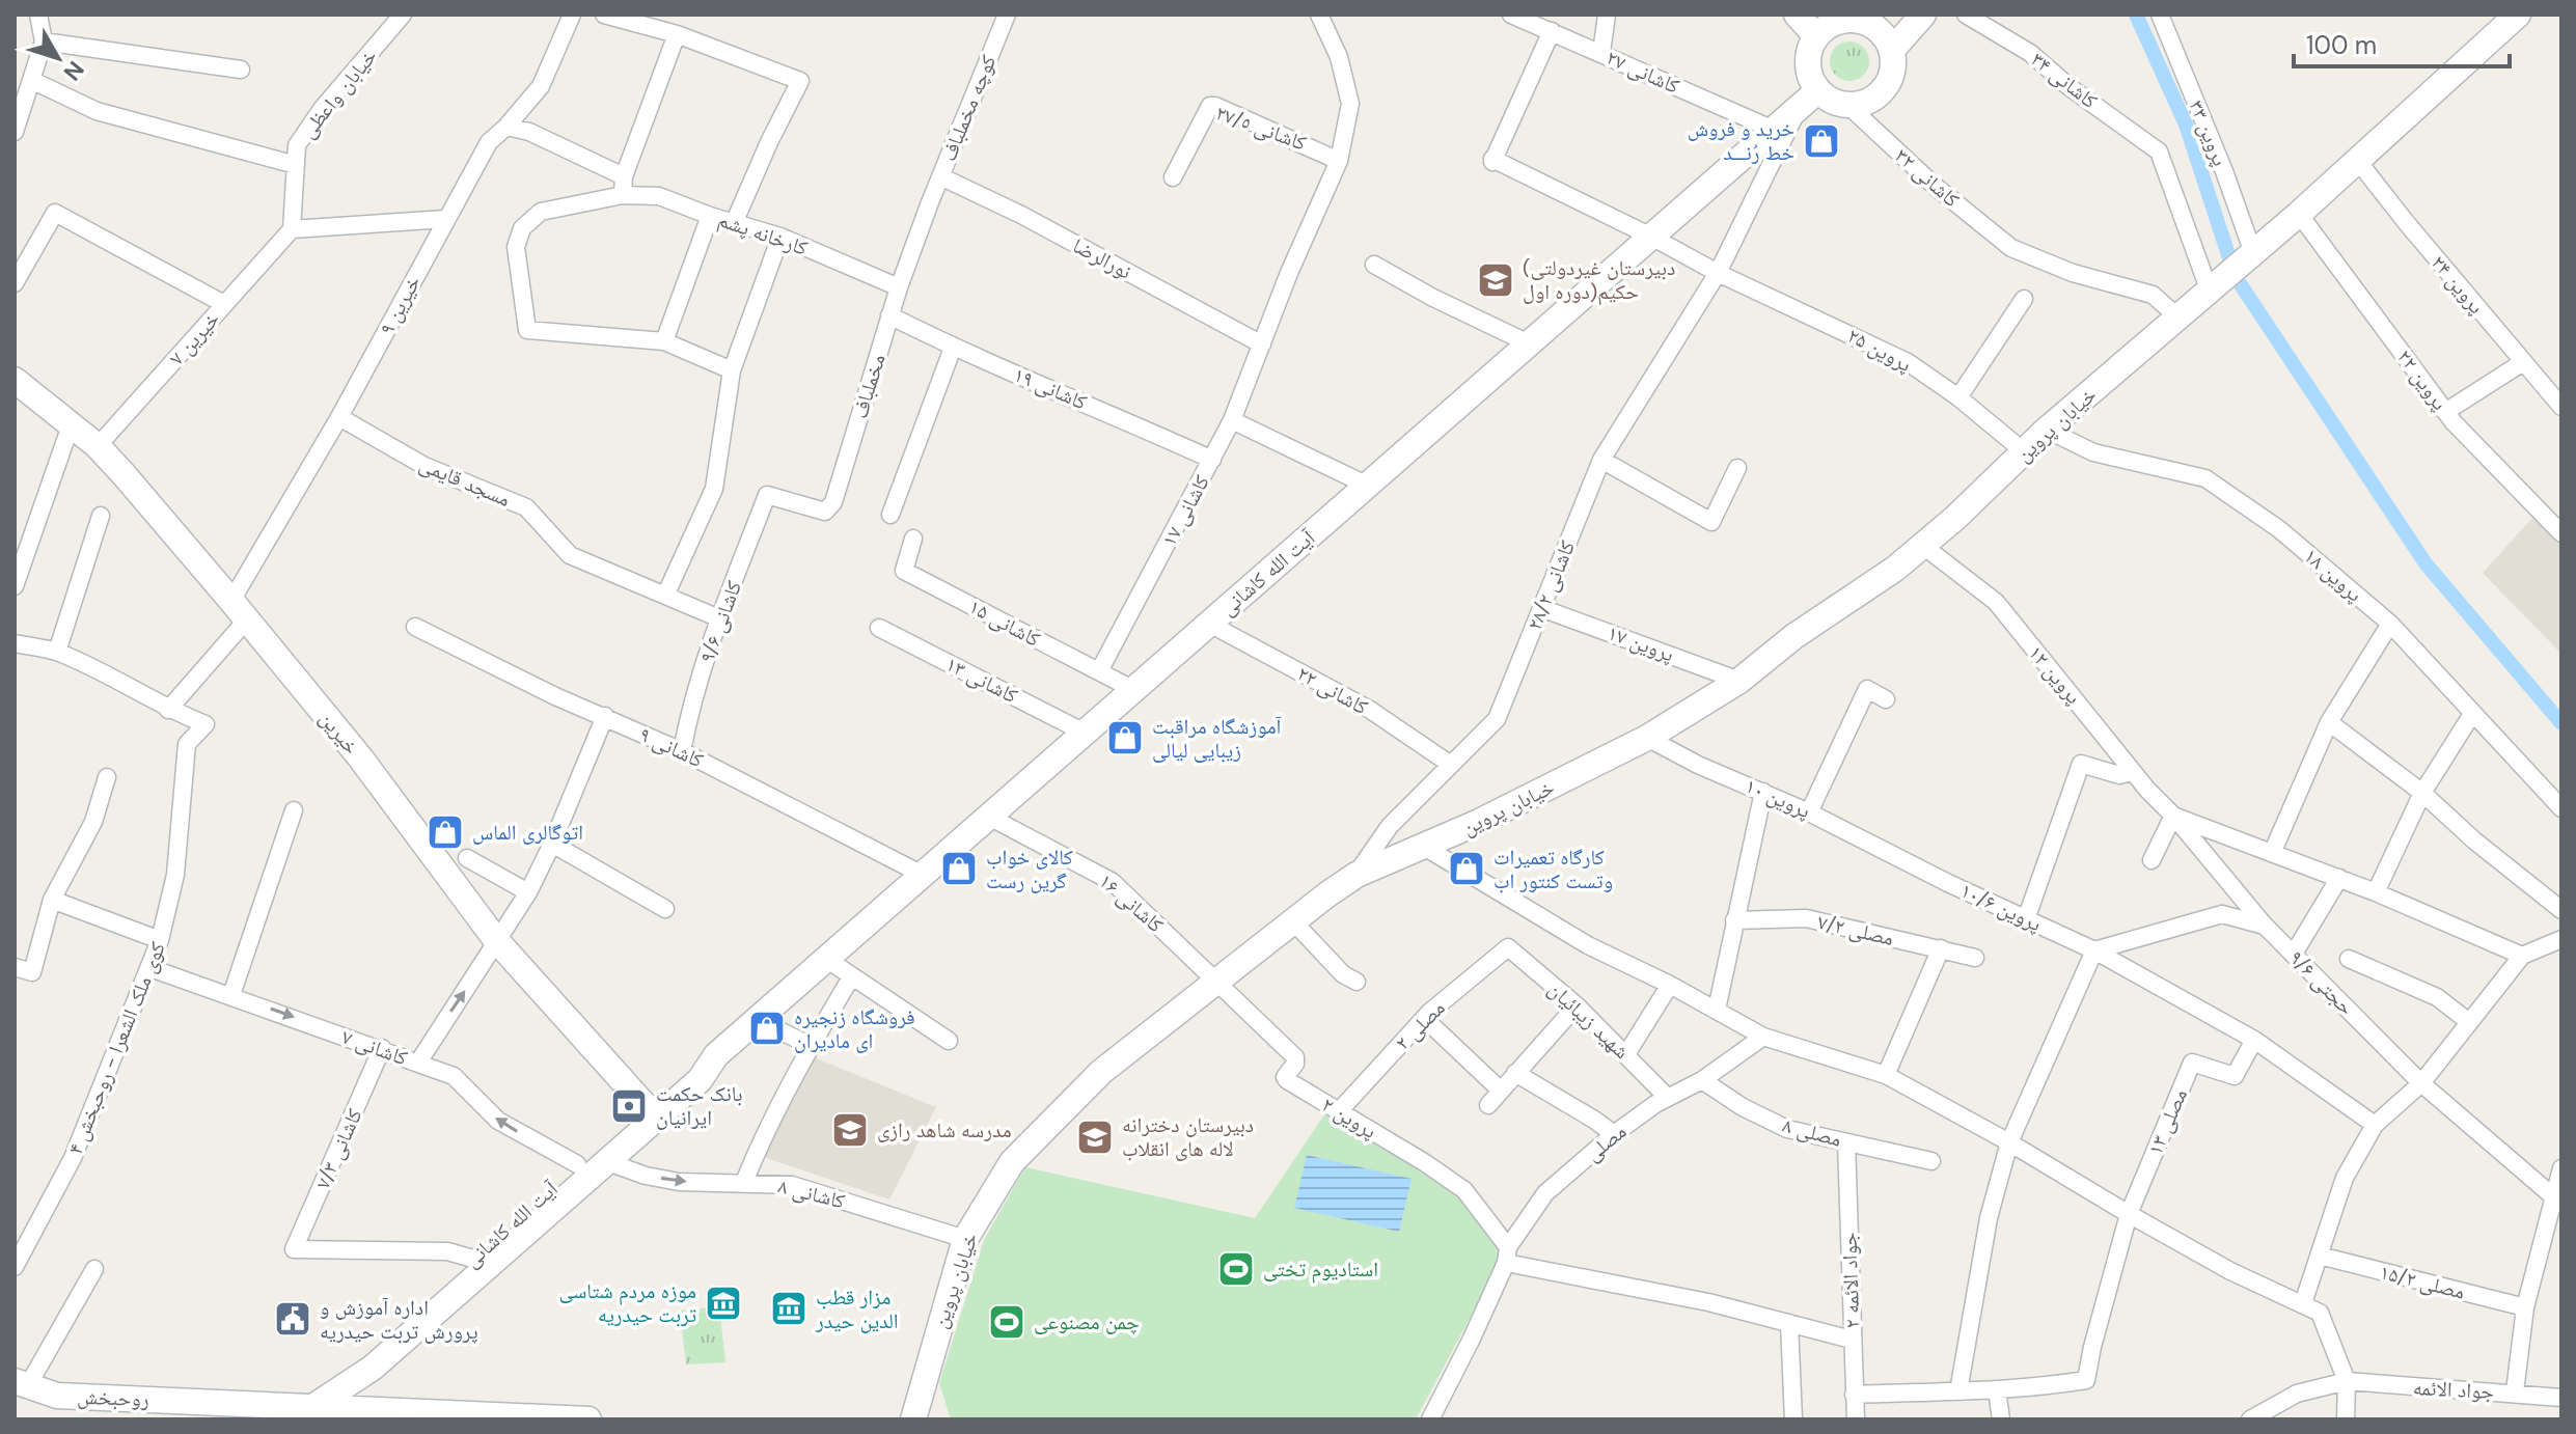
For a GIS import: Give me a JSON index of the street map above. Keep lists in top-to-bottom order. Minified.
{"streets":{"street":["کاشانی ۲۷","کاشانی ۳۴","خیابان واعظی","کوچه مخملباف","کاشانی ٢٧/٥","پروین ۳۳","کاشانی ۳۲","کارخانه پشم","نورالرضا","پروین ۲۴","خیرین ۹","خیرین ۷","پروین ۲۵","پروین ۲۲","مخملباف","کاشانی ۱۹","خیابان پروین","مسجد قایمی","کاشانی ۱۷","آیت الله کاشانی","پروین ۱۸","کاشانی ۲۸/۲","کاشانی ۹/۶","کاشانی ۱۵","پروین ۱۷","پروین ۱۲","کاشانی ۱۳","کاشانی ۲۲","خیرین","کاشانی ۹","پروین ۱۰","کاشانی ۱۶","پروین ۱۰/۶","مصلی ۷/۲","حجتی ۹/۶","شهید زیبائیان","مصلی ۲","کاشانی ۷","کوی ملک الشعرا - روحبخش ۴","پروین ۲","مصلی ۱۳","مصلی ۸","مصلی","کاشانی ۷/۳","کاشانی ۸","جواد الائمه ۲","مصلی ۱۵/۲","جواد الائمه","روحبخش"]},"crossings":[["کاشانی ۲۷","پروین ۲۵"],["کاشانی ۲۷","آیت الله کاشانی"],["کاشانی ۳۴","پروین ۳۳"],["کاشانی ۳۴","خیابان پروین"],["خیابان واعظی","خیرین ۷"],["کوچه مخملباف","نورالرضا"],["کوچه مخملباف","مخملباف"],["کاشانی ٢٧/٥","کاشانی ۱۷"],["پروین ۳۳","خیابان پروین"],["کاشانی ۳۲","خیابان پروین"],["کاشانی ۳۲","آیت الله کاشانی"],["کارخانه پشم","خیرین ۹"],["کارخانه پشم","مخملباف"],["نورالرضا","کاشانی ۱۷"],["پروین ۲۴","خیابان پروین"],["خیرین ۹","مسجد قایمی"],["خیرین ۹","خیرین"],["خیرین ۹","کوی ملک الشعرا - روحبخش ۴"],["خیرین ۷","خیرین"],["پروین ۲۵","خیابان پروین"],["پروین ۲۵","آیت الله کاشانی"],["پروین ۲۵","کاشانی ۲۸/۲"],["پروین ۲۲","خیابان پروین"],["مخملباف","کاشانی ۱۹"],["مخملباف","کاشانی ۹/۶"],["کاشانی ۱۹","کاشانی ۱۷"],["خیابان پروین","پروین ۱۸"],["خیابان پروین","کاشانی ۲۸/۲"],["خیابان پروین","پروین ۱۷"],["خیابان پروین","پروین ۱۲"],["خیابان پروین","پروین ۱۰"],["خیابان پروین","کاشانی ۱۶"],["خیابان پروین","پروین ۲"],["خیابان پروین","کاشانی ۸"],["مسجد قایمی","کاشانی ۹/۶"],["کاشانی ۱۷","کاشانی ۱۵"],["آیت الله کاشانی","کاشانی ۲۸/۲"],["آیت الله کاشانی","کاشانی ۱۵"],["آیت الله کاشانی","کاشانی ۱۳"],["آیت الله کاشانی","کاشانی ۲۲"],["آیت الله کاشانی","خیرین"],["آیت الله کاشانی","کاشانی ۹"],["آیت الله کاشانی","کاشانی ۱۶"],["آیت الله کاشانی","کاشانی ۷"],["آیت الله کاشانی","کاشانی ۷/۳"],["آیت الله کاشانی","کاشانی ۸"],["آیت الله کاشانی","روحبخش"],["کاشانی ۲۸/۲","پروین ۱۷"],["کاشانی ۲۸/۲","کاشانی ۲۲"],["کاشانی ۹/۶","کاشانی ۹"],["پروین ۱۲","حجتی ۹/۶"],["پروین ۱۰","پروین ۱۰/۶"],["کاشانی ۱۶","پروین ۲"],["پروین ۱۰/۶","مصلی ۱۳"],["شهید زیبائیان","مصلی ۲"],["شهید زیبائیان","مصلی"],["مصلی ۲","پروین ۲"],["کاشانی ۷","کوی ملک الشعرا - روحبخش ۴"],["کاشانی ۷","کاشانی ۷/۳"],["پروین ۲","مصلی"],["مصلی ۸","مصلی"],["مصلی ۸","جواد الائمه ۲"]],"one_way":["کاشانی ۸"],"places":{"shop":["خرید و فروش خط رُنـــد","آموزشگاه مراقبت زیبایی لیالی","اتوگالری الماس","کالای خواب گرین رست","کارگاه تعمیرات وتست کنتور اب","فروشگاه زنجیره ای مادیران"],"school or university":["(دبیرستان غيردولتی حکیم(دوره اول","مدرسه شاهد رازی","دبیرستان دخترانه لاله های انقلاب"],"bank":["بانک حکمت ایرانیان"],"sports":["استادیوم تختی","چمن مصنوعی"],"museum":["موزه مردم شتاسی تربت حیدریه","مزار قطب الدین حیدر"],"public building":["اداره آموزش و پرورش تربت حیدریه"]},"scale_bar":"100 m","north":"bottom right"}
